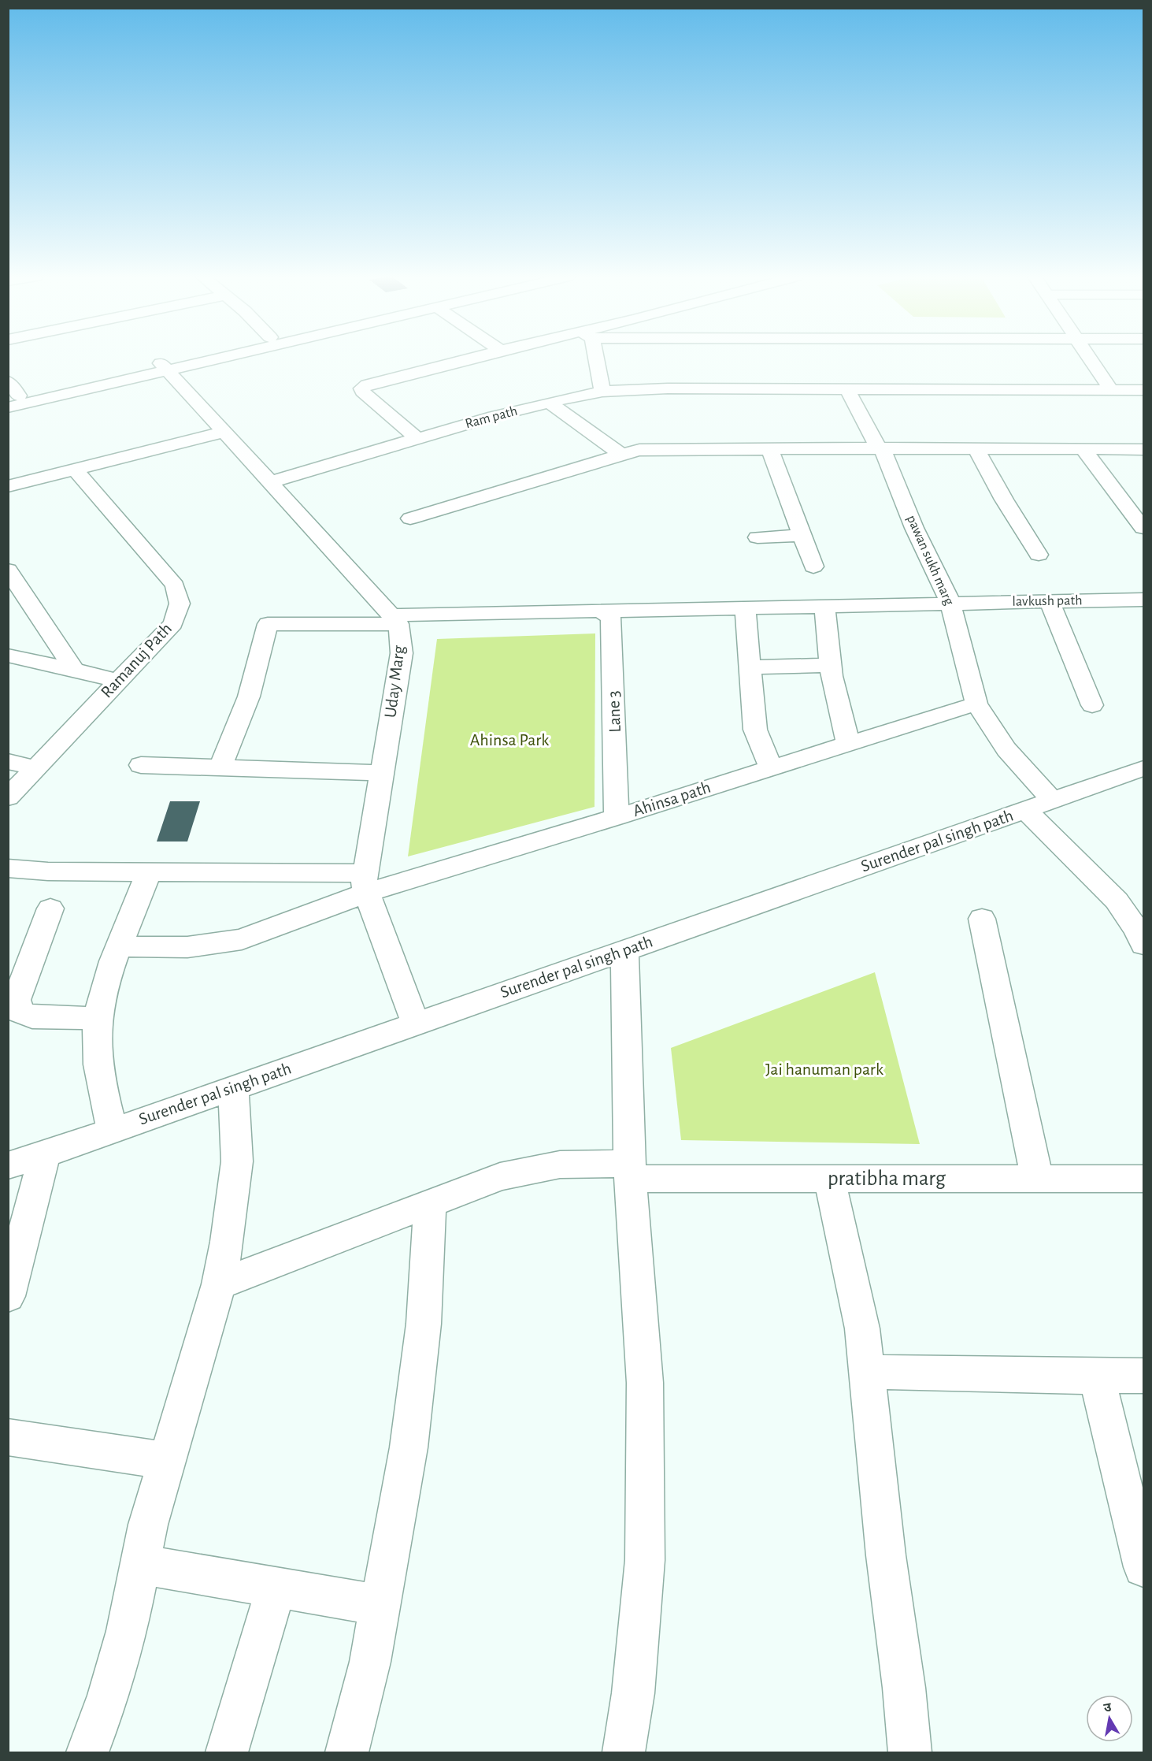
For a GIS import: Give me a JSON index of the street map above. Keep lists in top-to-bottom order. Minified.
{"streets":{"street":["Ram path","pawan sukh marg","lavkush path","Ramanuj Path","Uday Marg","Lane 3","Ahinsa path","Surender pal singh path","pratibha marg"]},"crossings":[["Ram path","pawan sukh marg"],["pawan sukh marg","lavkush path"],["pawan sukh marg","Ahinsa path"],["pawan sukh marg","Surender pal singh path"],["lavkush path","Uday Marg"],["lavkush path","Lane 3"],["Uday Marg","Ahinsa path"],["Uday Marg","Surender pal singh path"],["Lane 3","Ahinsa path"]],"parks":["Ahinsa Park","Jai hanuman park"],"north":"top"}
